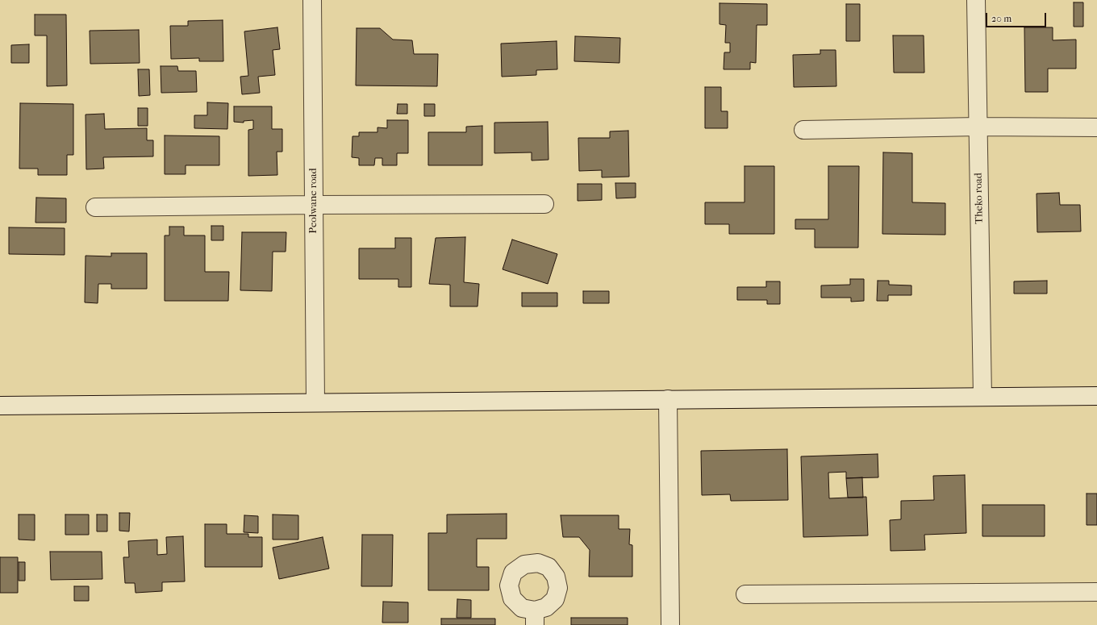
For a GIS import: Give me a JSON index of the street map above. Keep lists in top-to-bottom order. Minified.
{"streets":{"street":["Theko road","Peolwane road"]},"scale_bar":"20 m"}
